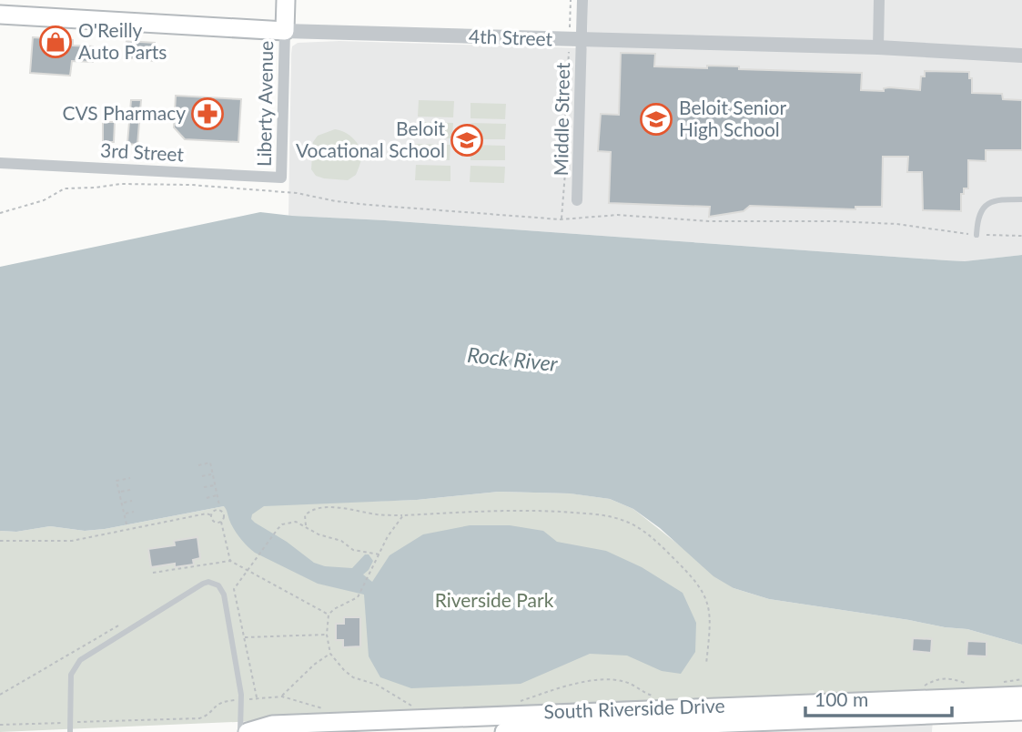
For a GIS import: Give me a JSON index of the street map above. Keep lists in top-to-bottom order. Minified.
{"streets":{"main road":["4th Street","South Riverside Drive"],"street":["Liberty Avenue","Middle Street","3rd Street"]},"crossings":[["4th Street","Liberty Avenue"],["4th Street","Middle Street"],["Liberty Avenue","3rd Street"]],"water":["Rock River"],"parks":["Riverside Park"],"places":{"shop":["O'Reilly Auto Parts"],"pharmacy":["CVS Pharmacy"],"school or university":["Beloit Senior High School","Beloit Vocational School"]},"scale_bar":"100 m"}
